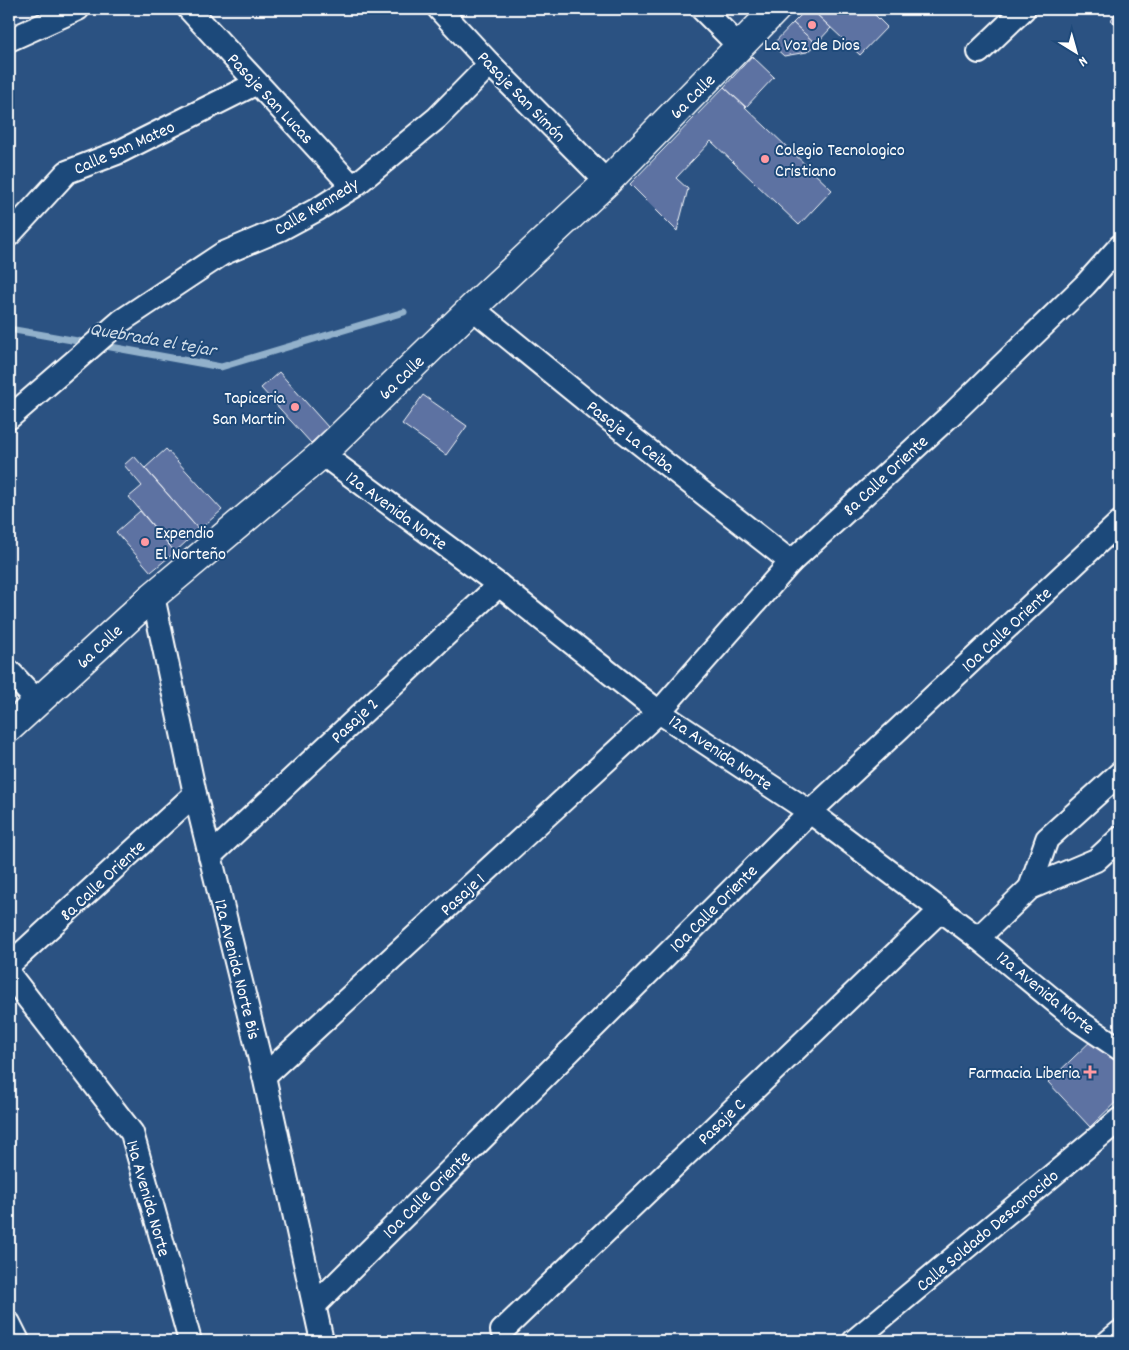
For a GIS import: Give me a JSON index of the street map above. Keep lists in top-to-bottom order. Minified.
{"streets":{"street":["Pasaje San Simón","6a Calle","Pasaje San Lucas","Calle San Mateo","Calle Kennedy","Pasaje La Ceiba","8a Calle Oriente","12a Avenida Norte","10a Calle Oriente","Pasaje 2","Pasaje 1","12a Avenida Norte Bis","Pasaje C","14a Avenida Norte","Calle Soldado Desconocido"]},"crossings":[["Pasaje San Simón","6a Calle"],["Pasaje San Simón","Calle Kennedy"],["6a Calle","Pasaje La Ceiba"],["6a Calle","12a Avenida Norte"],["6a Calle","12a Avenida Norte Bis"],["Pasaje San Lucas","Calle San Mateo"],["Pasaje San Lucas","Calle Kennedy"],["Pasaje La Ceiba","8a Calle Oriente"],["8a Calle Oriente","12a Avenida Norte"],["8a Calle Oriente","Pasaje 1"],["8a Calle Oriente","12a Avenida Norte Bis"],["12a Avenida Norte","10a Calle Oriente"],["12a Avenida Norte","Pasaje 2"],["12a Avenida Norte","Pasaje 1"],["12a Avenida Norte","Pasaje C"],["10a Calle Oriente","12a Avenida Norte Bis"],["Pasaje 2","12a Avenida Norte Bis"],["Pasaje 1","12a Avenida Norte Bis"]],"water":["Quebrada el tejar"],"places":{"other":["La Voz de Dios","Colegio Tecnologico Cristiano","Tapiceria San Martin","Expendio El Norteño"],"health":["Farmacia Liberia"]},"north":"bottom right"}
